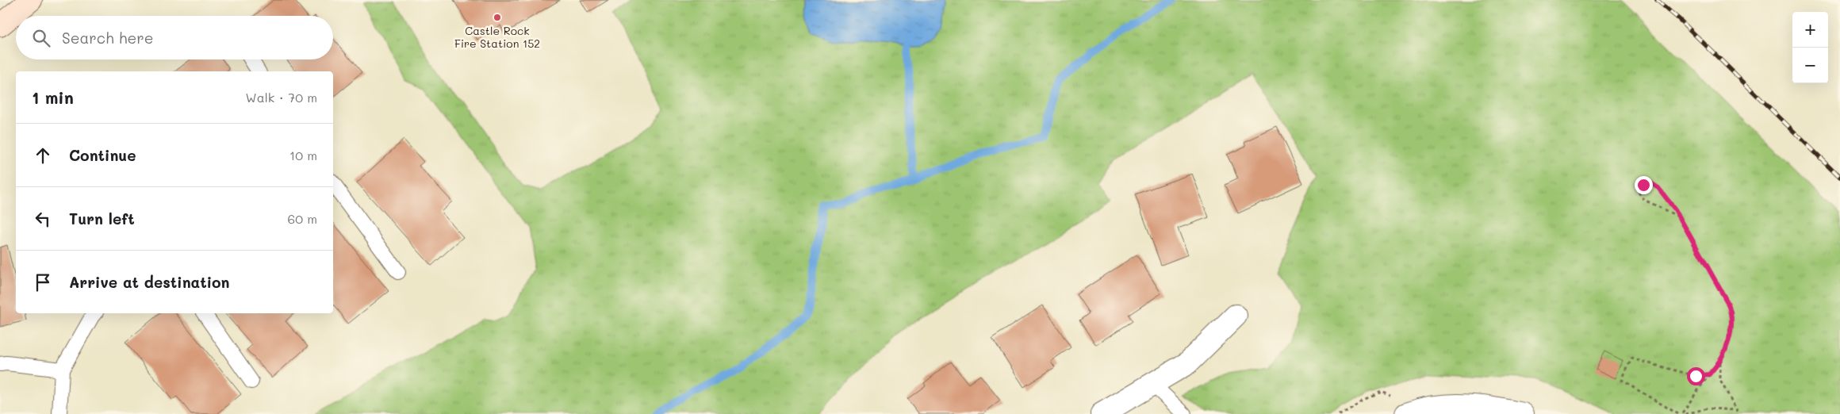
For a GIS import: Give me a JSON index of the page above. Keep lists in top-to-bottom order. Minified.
{"places":["Castle Rock Fire Station 152"],"page":{"map_buttons":["+","−"],"search":"Search here","heading":["1 min","Walk · 70 m"],"list":[["Continue","10 m"],["Turn left","60 m"],"Arrive at destination"]}}
